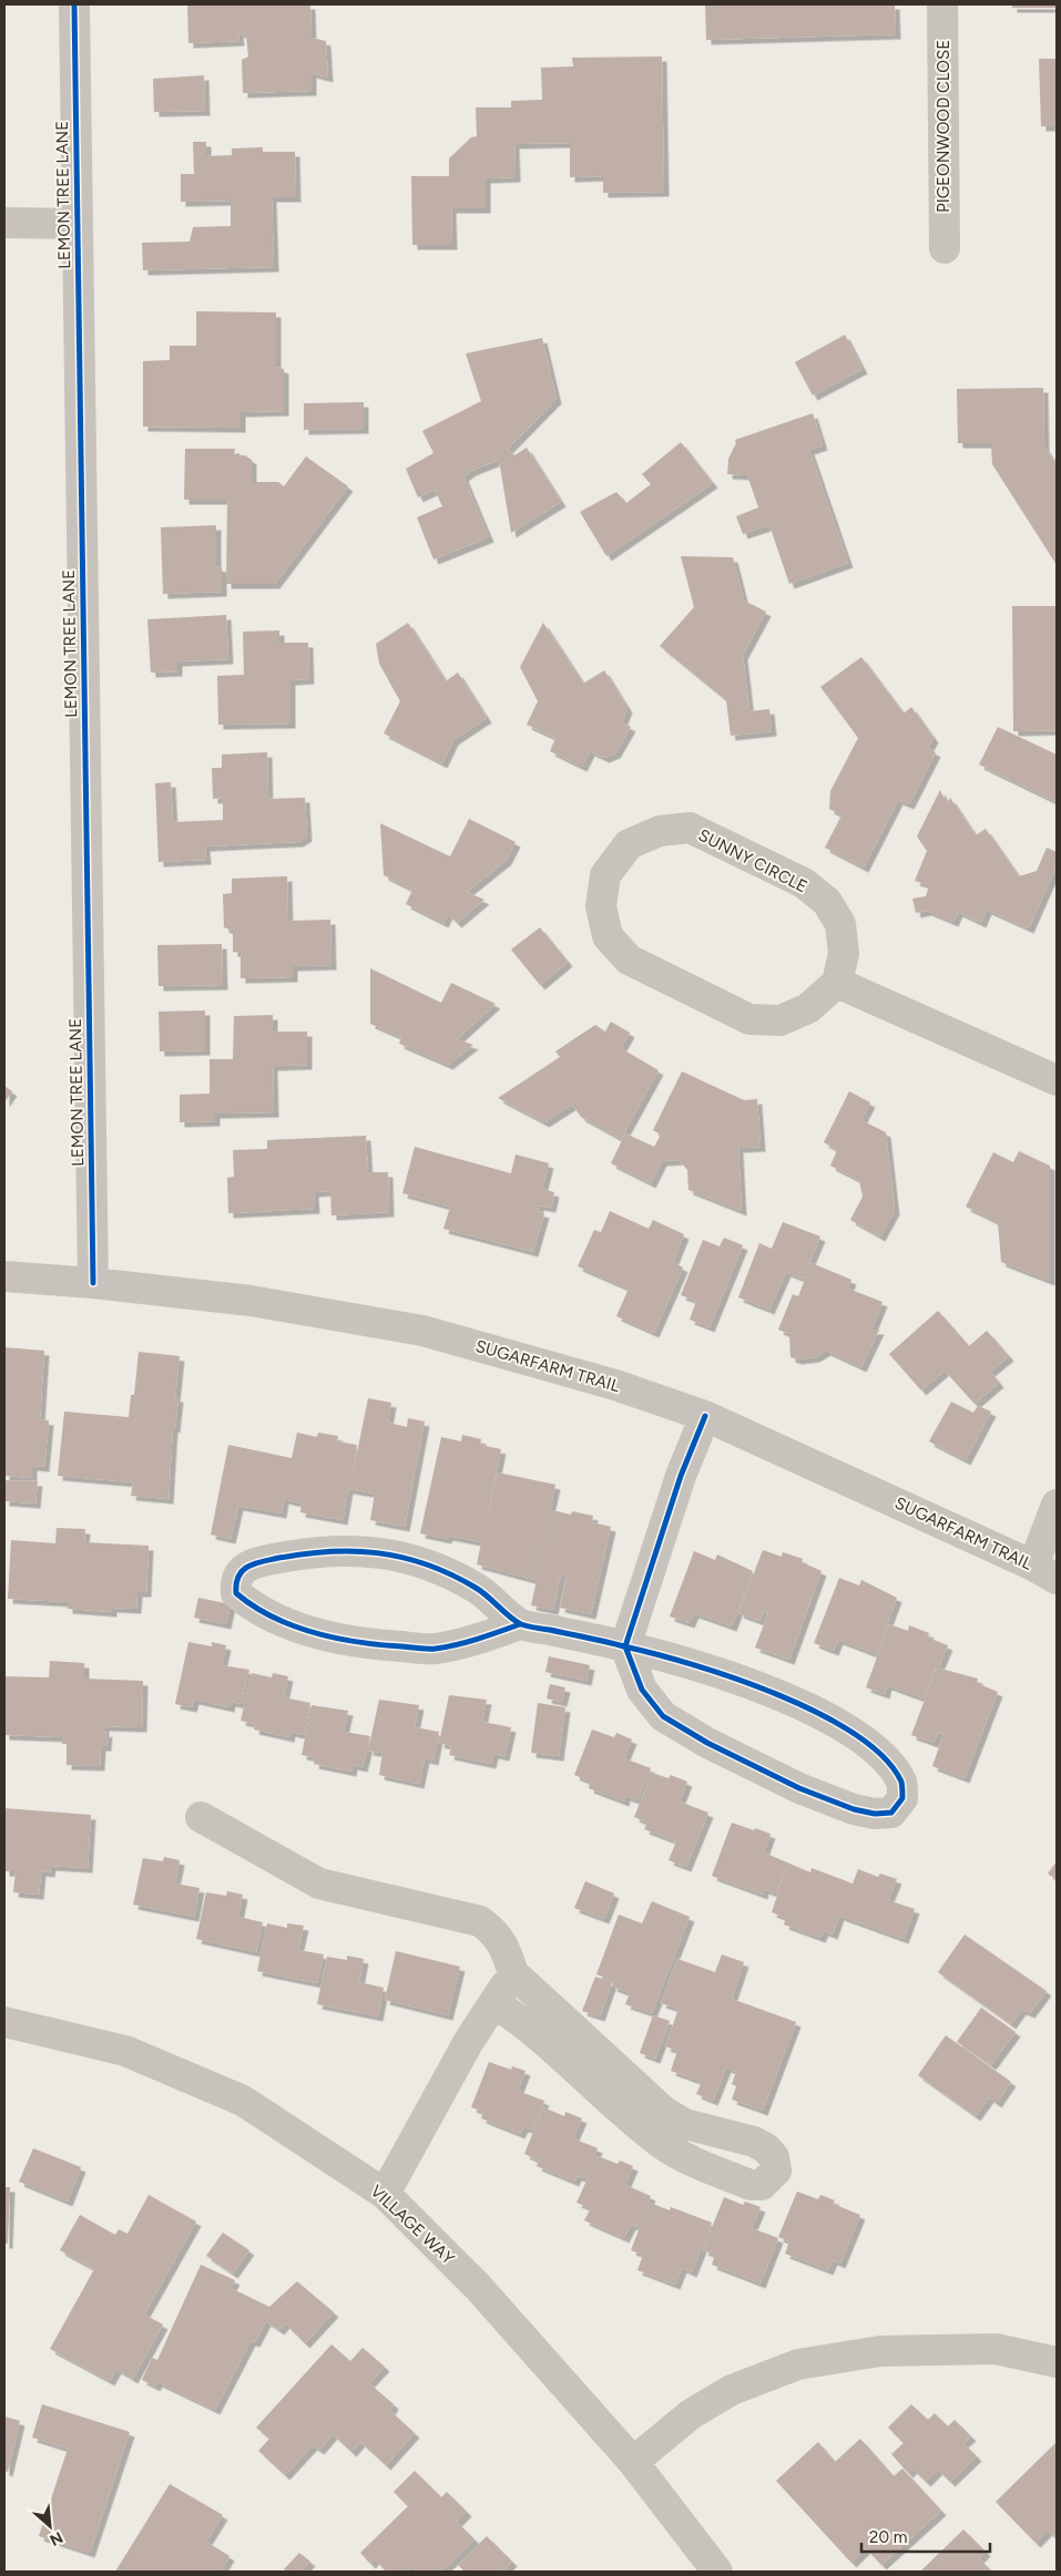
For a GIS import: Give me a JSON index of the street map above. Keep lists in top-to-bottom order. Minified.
{"streets":{"street":["PIGEONWOOD CLOSE","LEMON TREE LANE","SUNNY CIRCLE","SUGARFARM TRAIL","VILLAGE WAY"]},"crossings":[["LEMON TREE LANE","SUGARFARM TRAIL"]],"scale_bar":"20 m","north":"bottom right"}
